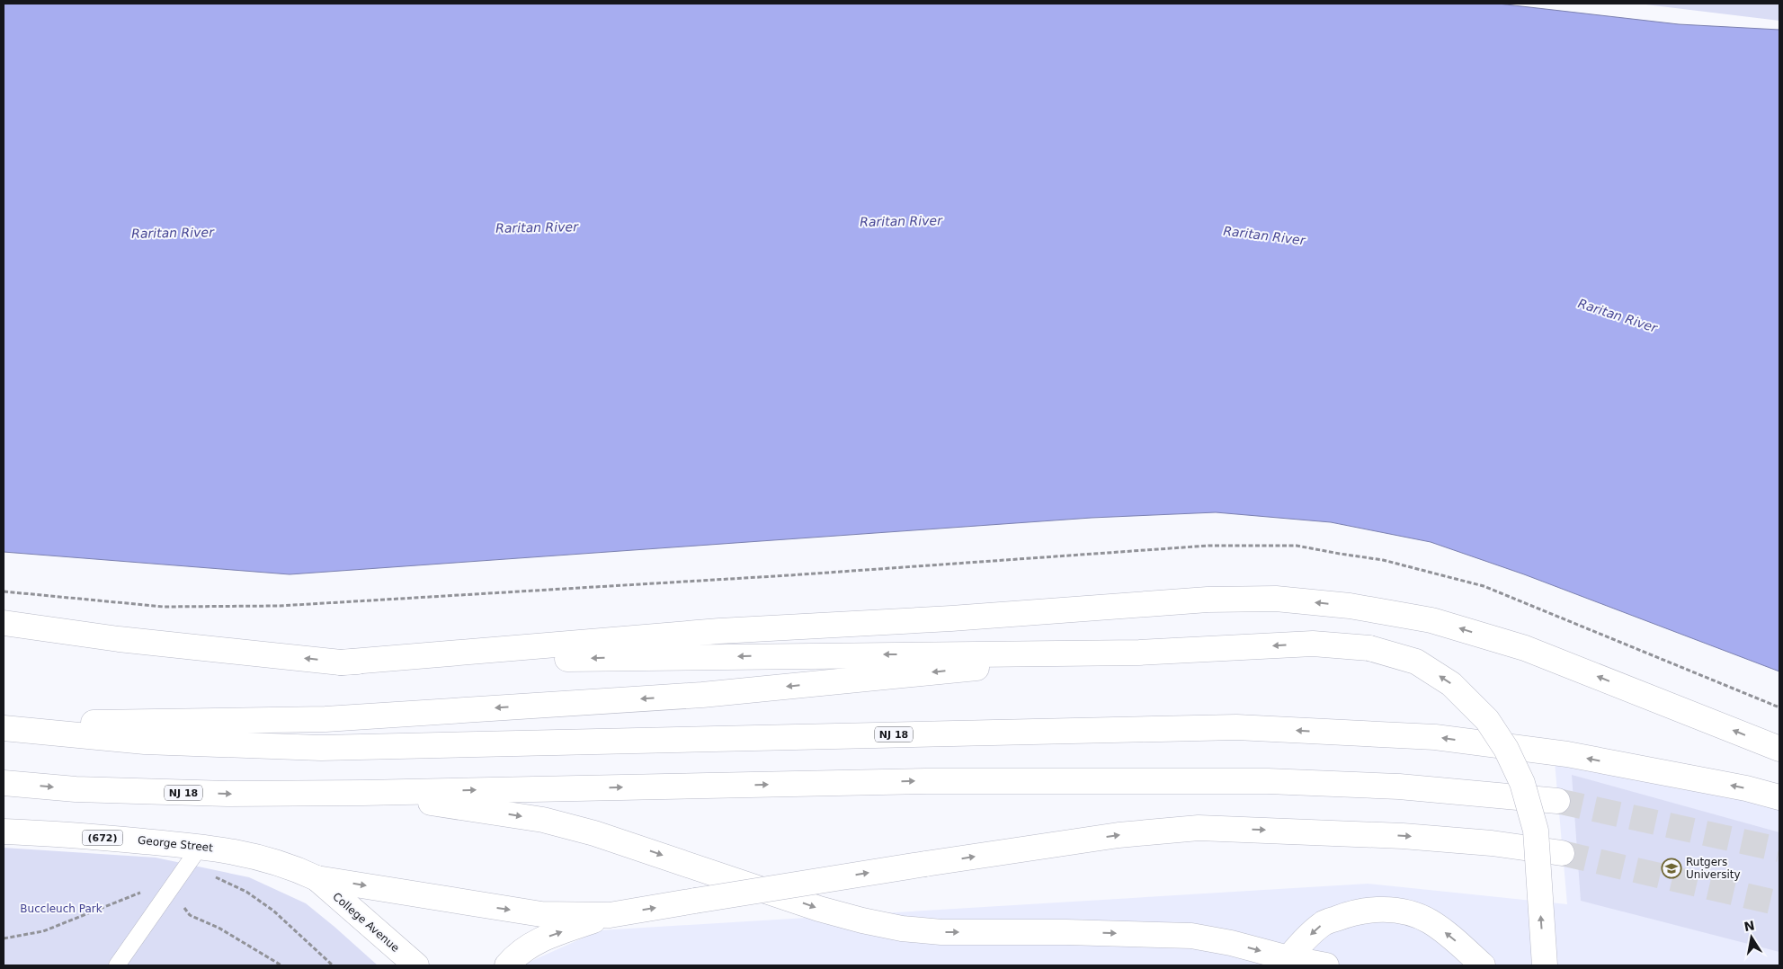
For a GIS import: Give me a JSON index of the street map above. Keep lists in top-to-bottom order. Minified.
{"streets":{"main road":["NJ 18","(672)","George Street","College Avenue"]},"crossings":[["George Street","College Avenue"]],"water":["Raritan River"],"parks":["Buccleuch Park"],"places":{"school or university":["Rutgers University"]},"north":"top"}
